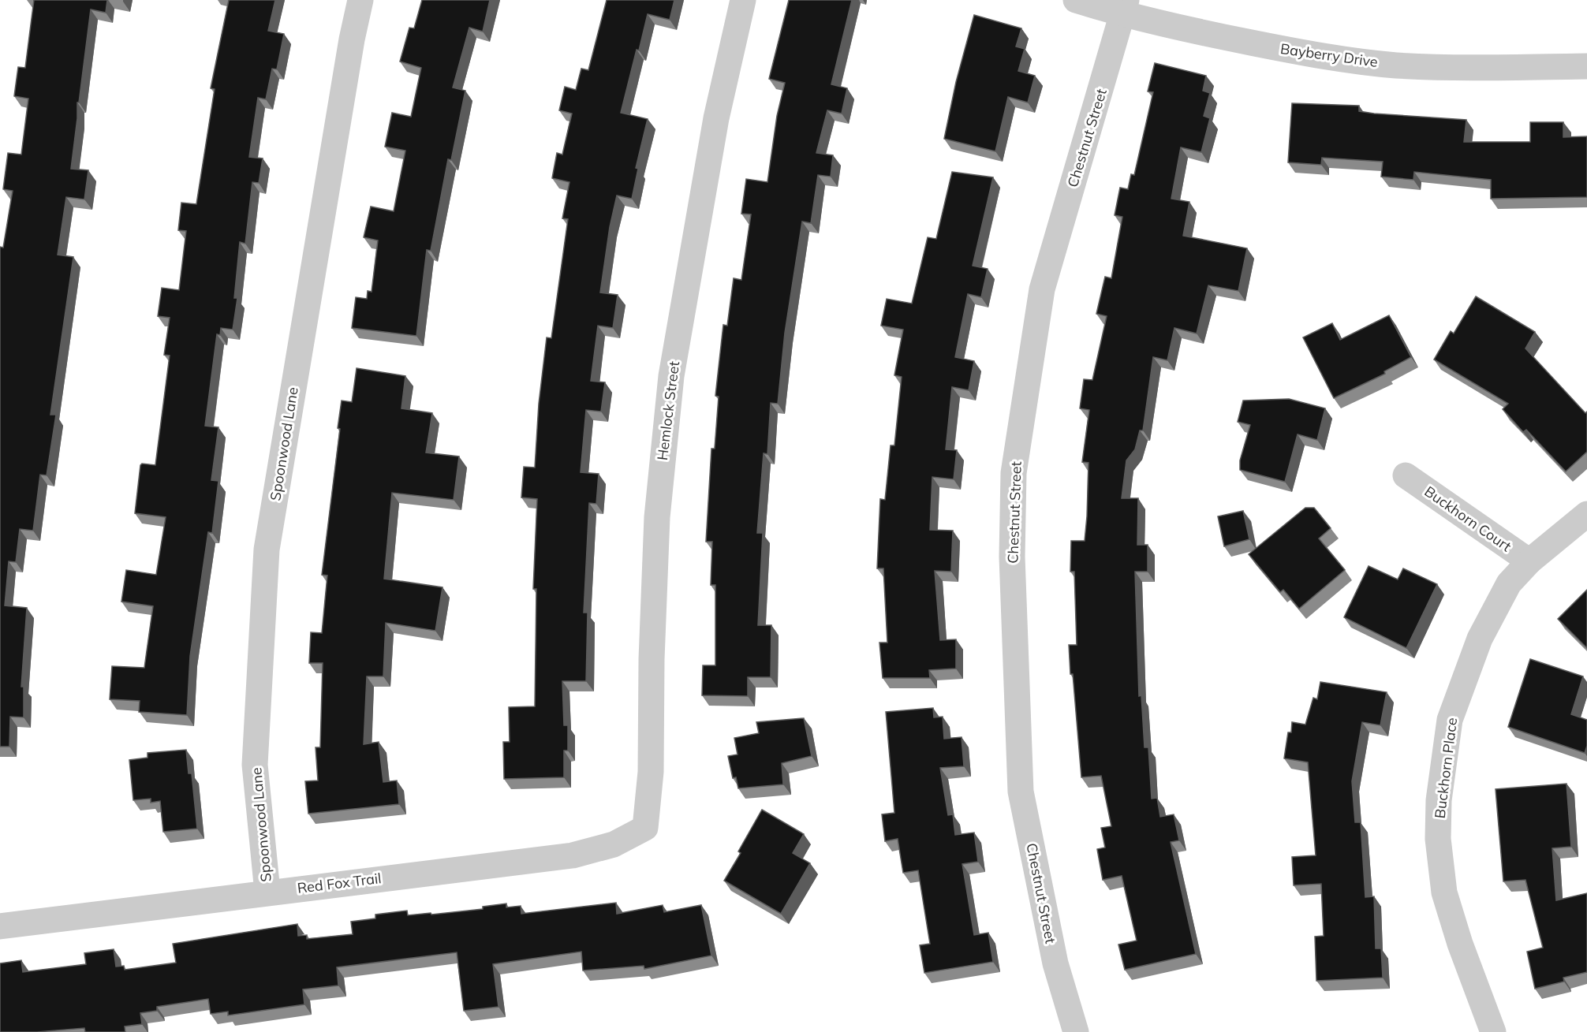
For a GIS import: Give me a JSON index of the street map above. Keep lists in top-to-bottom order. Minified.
{"streets":{"street":["Bayberry Drive","Chestnut Street","Hemlock Street","Spoonwood Lane","Buckhorn Court","Buckhorn Place","Red Fox Trail"]},"crossings":[["Bayberry Drive","Chestnut Street"],["Hemlock Street","Red Fox Trail"],["Spoonwood Lane","Red Fox Trail"],["Buckhorn Court","Buckhorn Place"]]}
